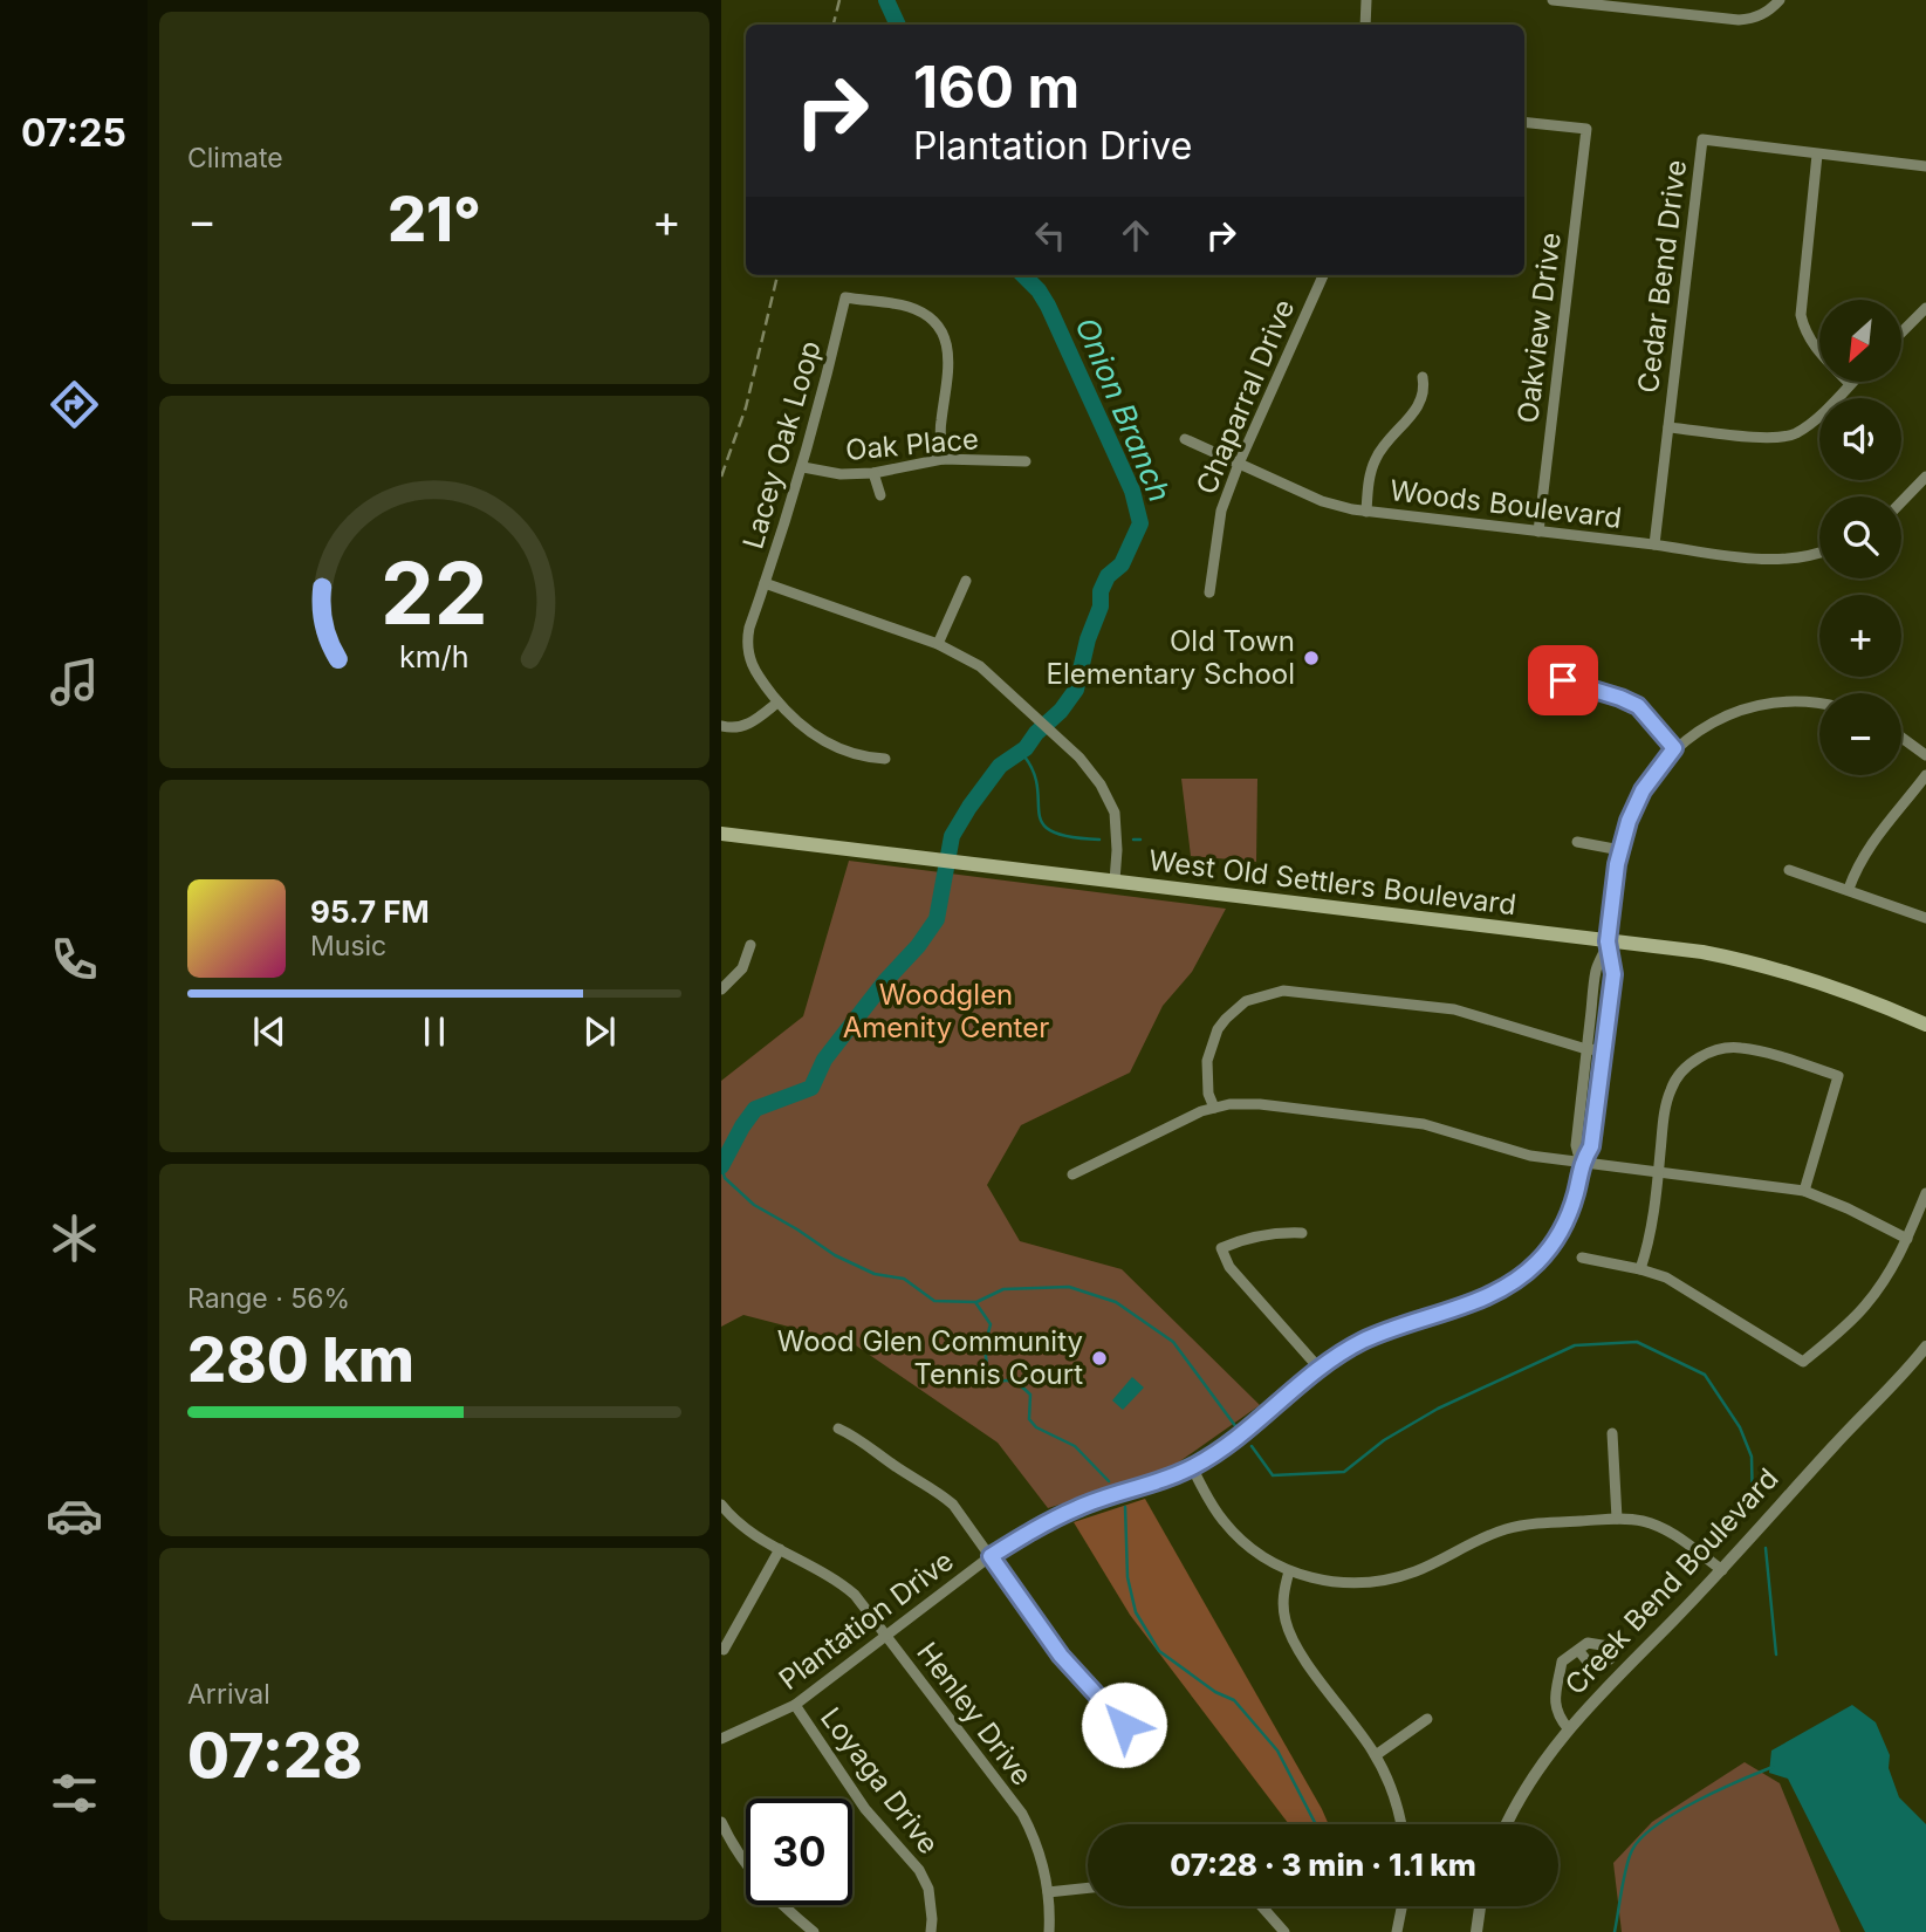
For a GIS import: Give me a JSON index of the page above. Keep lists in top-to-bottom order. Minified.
{"streets":{"main road":["West Old Settlers Boulevard"],"street":["Cedar Bend Drive","Oakview Drive","Chaparral Drive","Lacey Oak Loop","Oak Place","Woods Boulevard","Creek Bend Boulevard","Plantation Drive","Henley Drive","Loyaga Drive"]},"crossings":[["Cedar Bend Drive","Woods Boulevard"],["Oakview Drive","Woods Boulevard"],["Chaparral Drive","Woods Boulevard"],["Lacey Oak Loop","Oak Place"],["West Old Settlers Boulevard","Plantation Drive"],["Plantation Drive","Henley Drive"],["Plantation Drive","Loyaga Drive"]],"water":["Onion Branch"],"parks":["Woodglen Amenity Center"],"places":["Old Town Elementary School","Wood Glen Community Tennis Court"],"north":"bottom left","page":{"tabs":"07:25","tile":["Climate",["Range · 56%","280 km"],["Arrival","07:28"]],"turn":["160 m","Plantation Drive"],"heat":["−","21°","+"],"map_buttons":["+","−"],"song":["95.7 FM","Music"],"limit":"30","trip":"07:28 · 3 min · 1.1 km","gauge":["22","km/h"]}}
